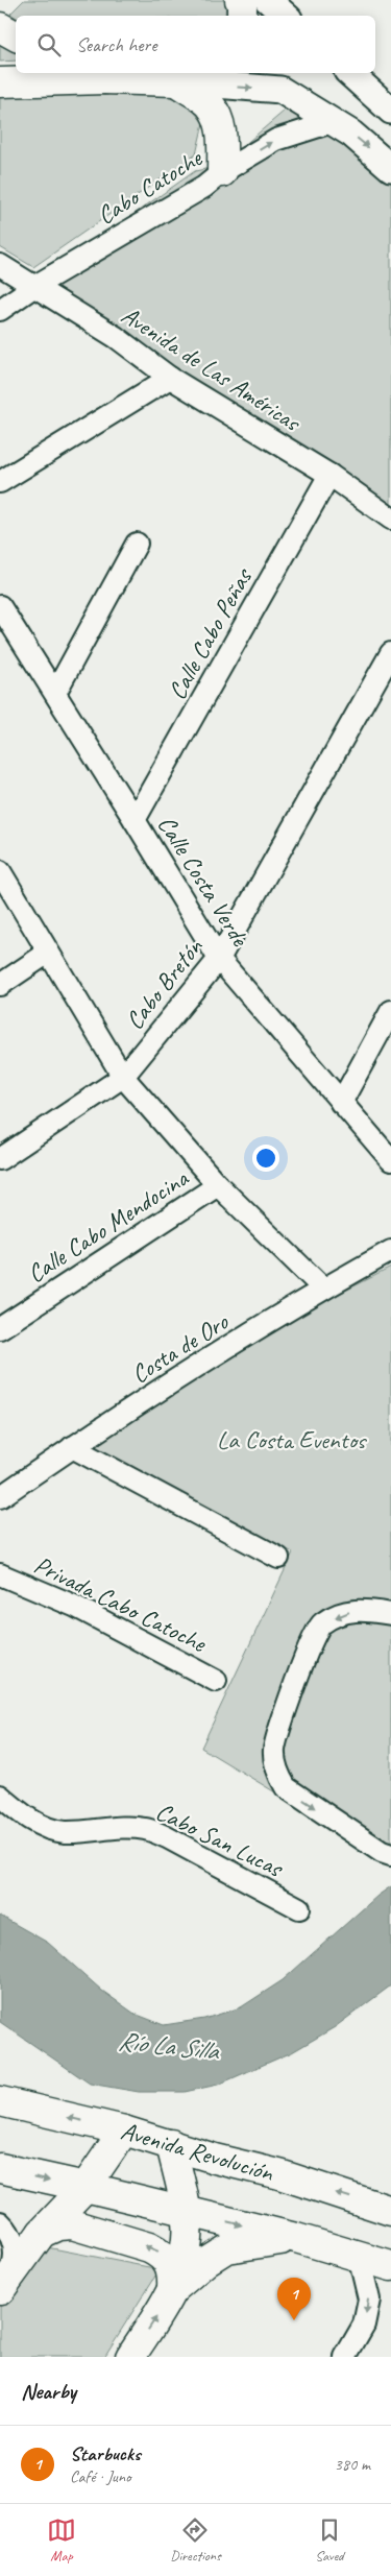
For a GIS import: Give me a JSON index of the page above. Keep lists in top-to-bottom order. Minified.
{"streets":{"main road":["Avenida Revolución"],"street":["Cabo Catoche","Avenida de Las Américas","Calle Cabo Peñas","Calle Costa Verde","Cabo Bretón","Calle Cabo Mendocina","Costa de Oro","Privada Cabo Catoche","Cabo San Lucas"]},"crossings":[["Cabo Catoche","Avenida de Las Américas"],["Avenida de Las Américas","Calle Cabo Peñas"],["Calle Cabo Peñas","Calle Costa Verde"],["Calle Costa Verde","Cabo Bretón"]],"water":["Río La Silla"],"parks":["La Costa Eventos"],"page":{"search":"Search here","pins":"1","heading":"Nearby","list":[{"mark":"1","name":"Starbucks","note":"Café · Juno","value":"380 m"}],"nav":["Map","Directions","Saved"]}}
